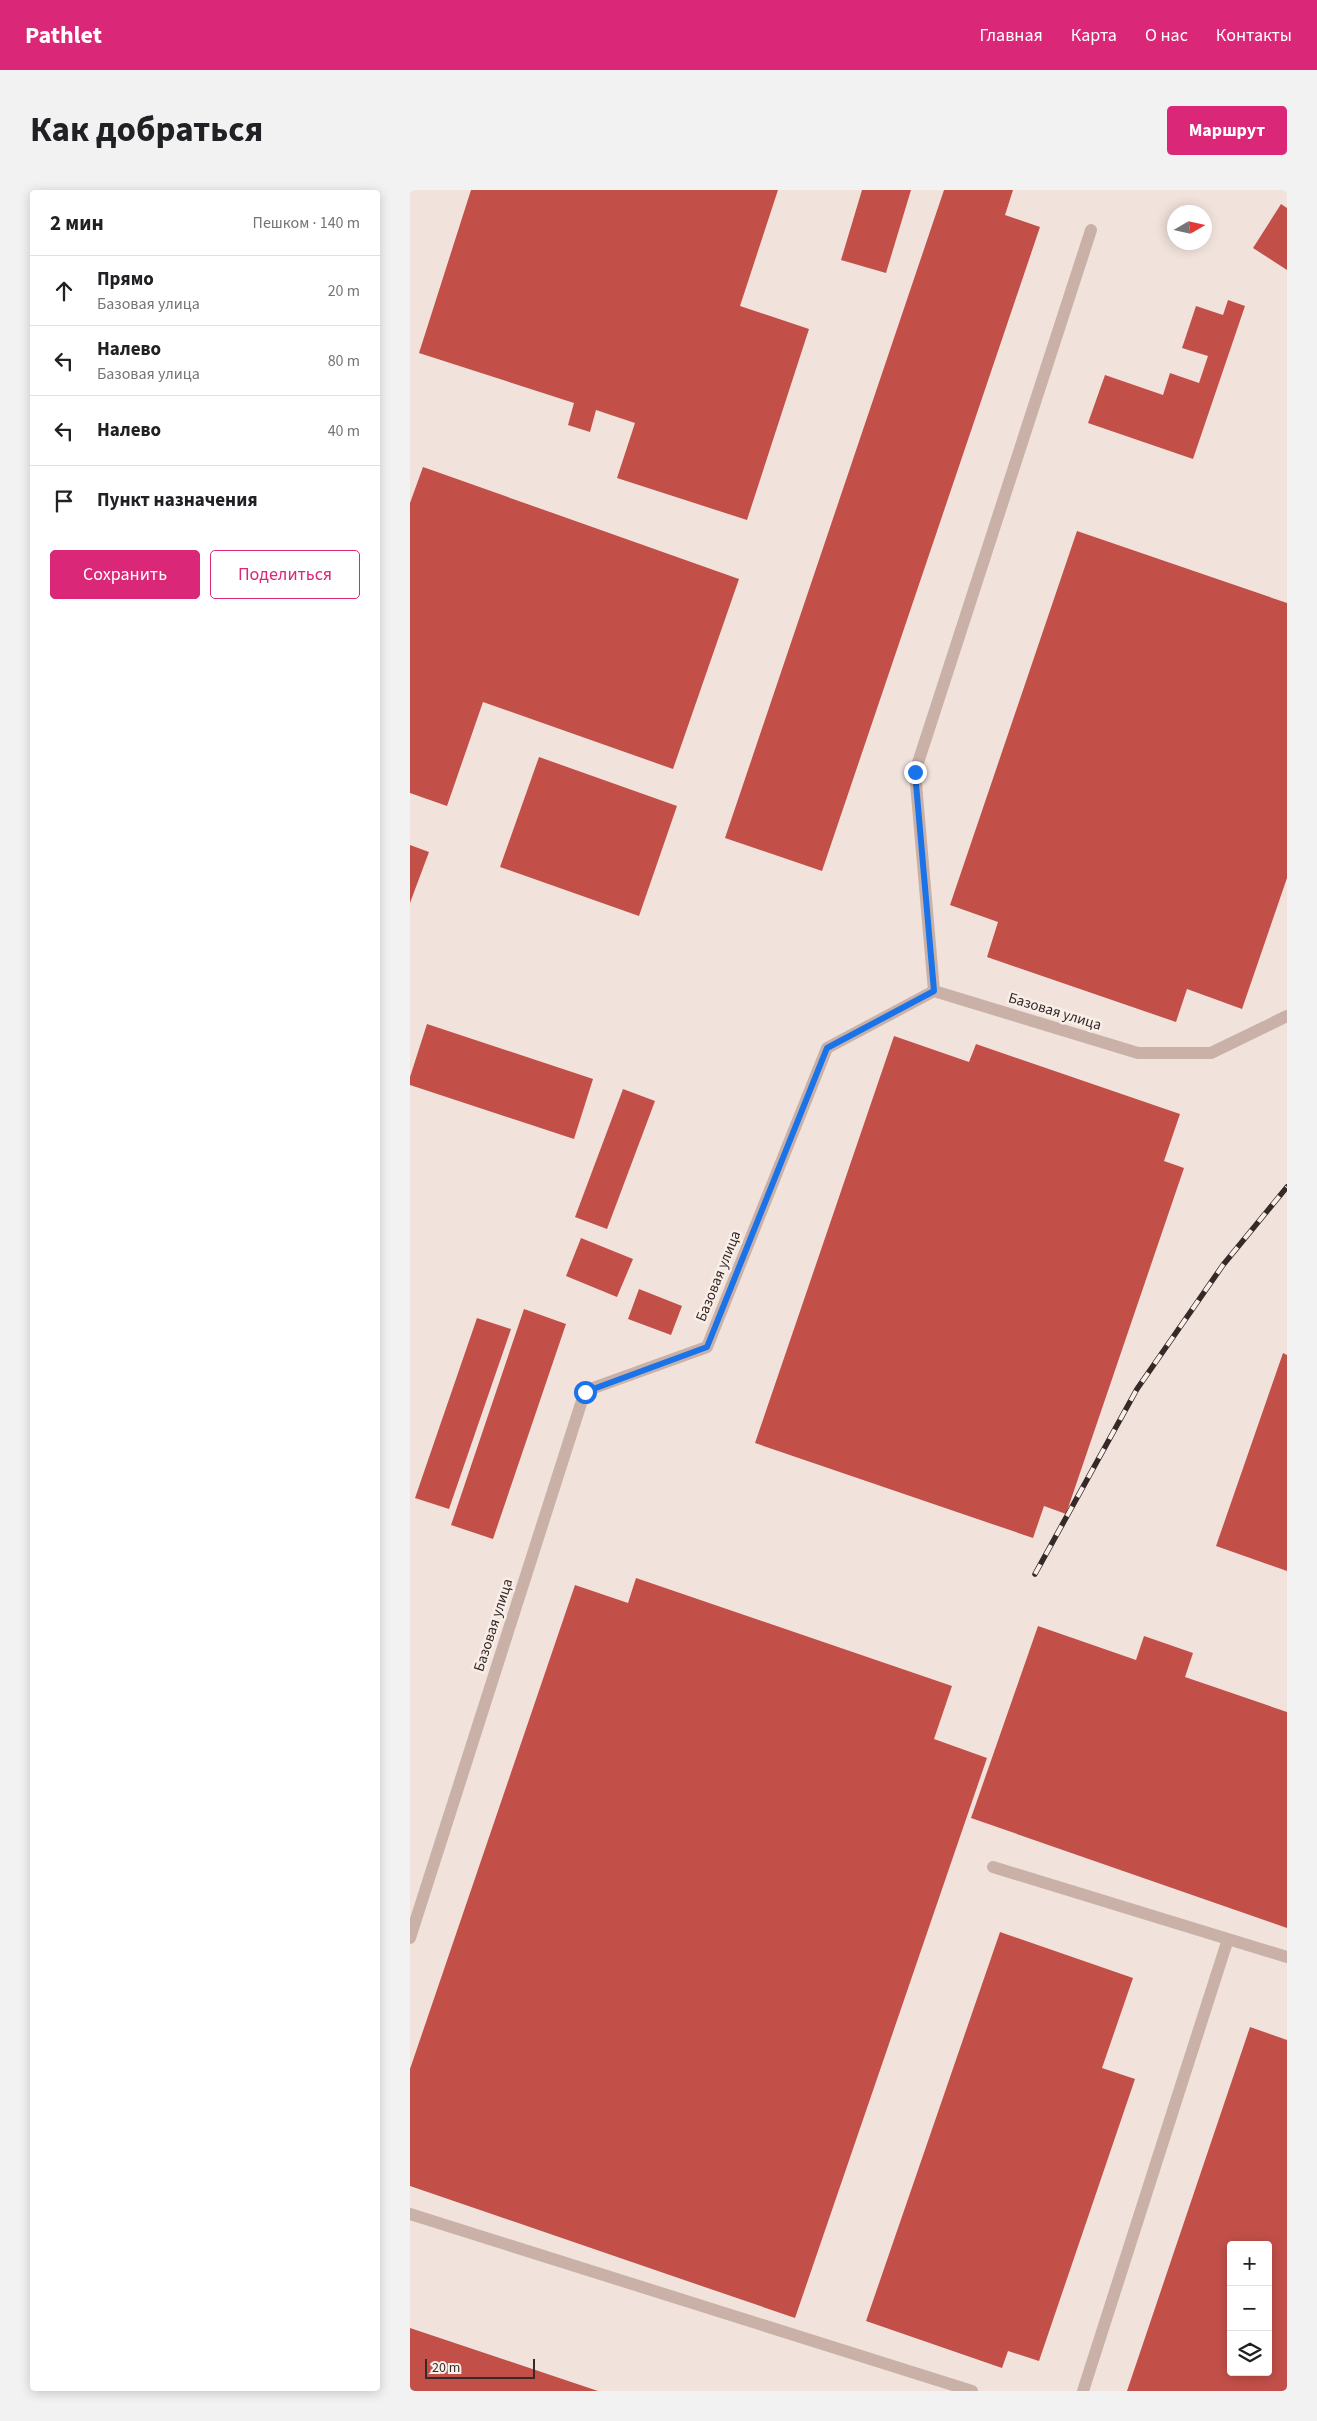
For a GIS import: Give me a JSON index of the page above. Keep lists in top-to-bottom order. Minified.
{"streets":{"street":["Базовая улица"]},"scale_bar":"20 m","north":"right","page":{"header":"Pathlet","nav":["Главная","Карта","О нас","Контакты"],"title":"Как добраться","buttons":["Маршрут",["Сохранить","Поделиться"]],"heading":["2 мин","Пешком · 140 m"],"list":[["Прямо","Базовая улица","20 m"],["Налево","Базовая улица","80 m"],["Налево","40 m"],"Пункт назначения"],"map_buttons":["+","−"],"scale":"20 m"}}
